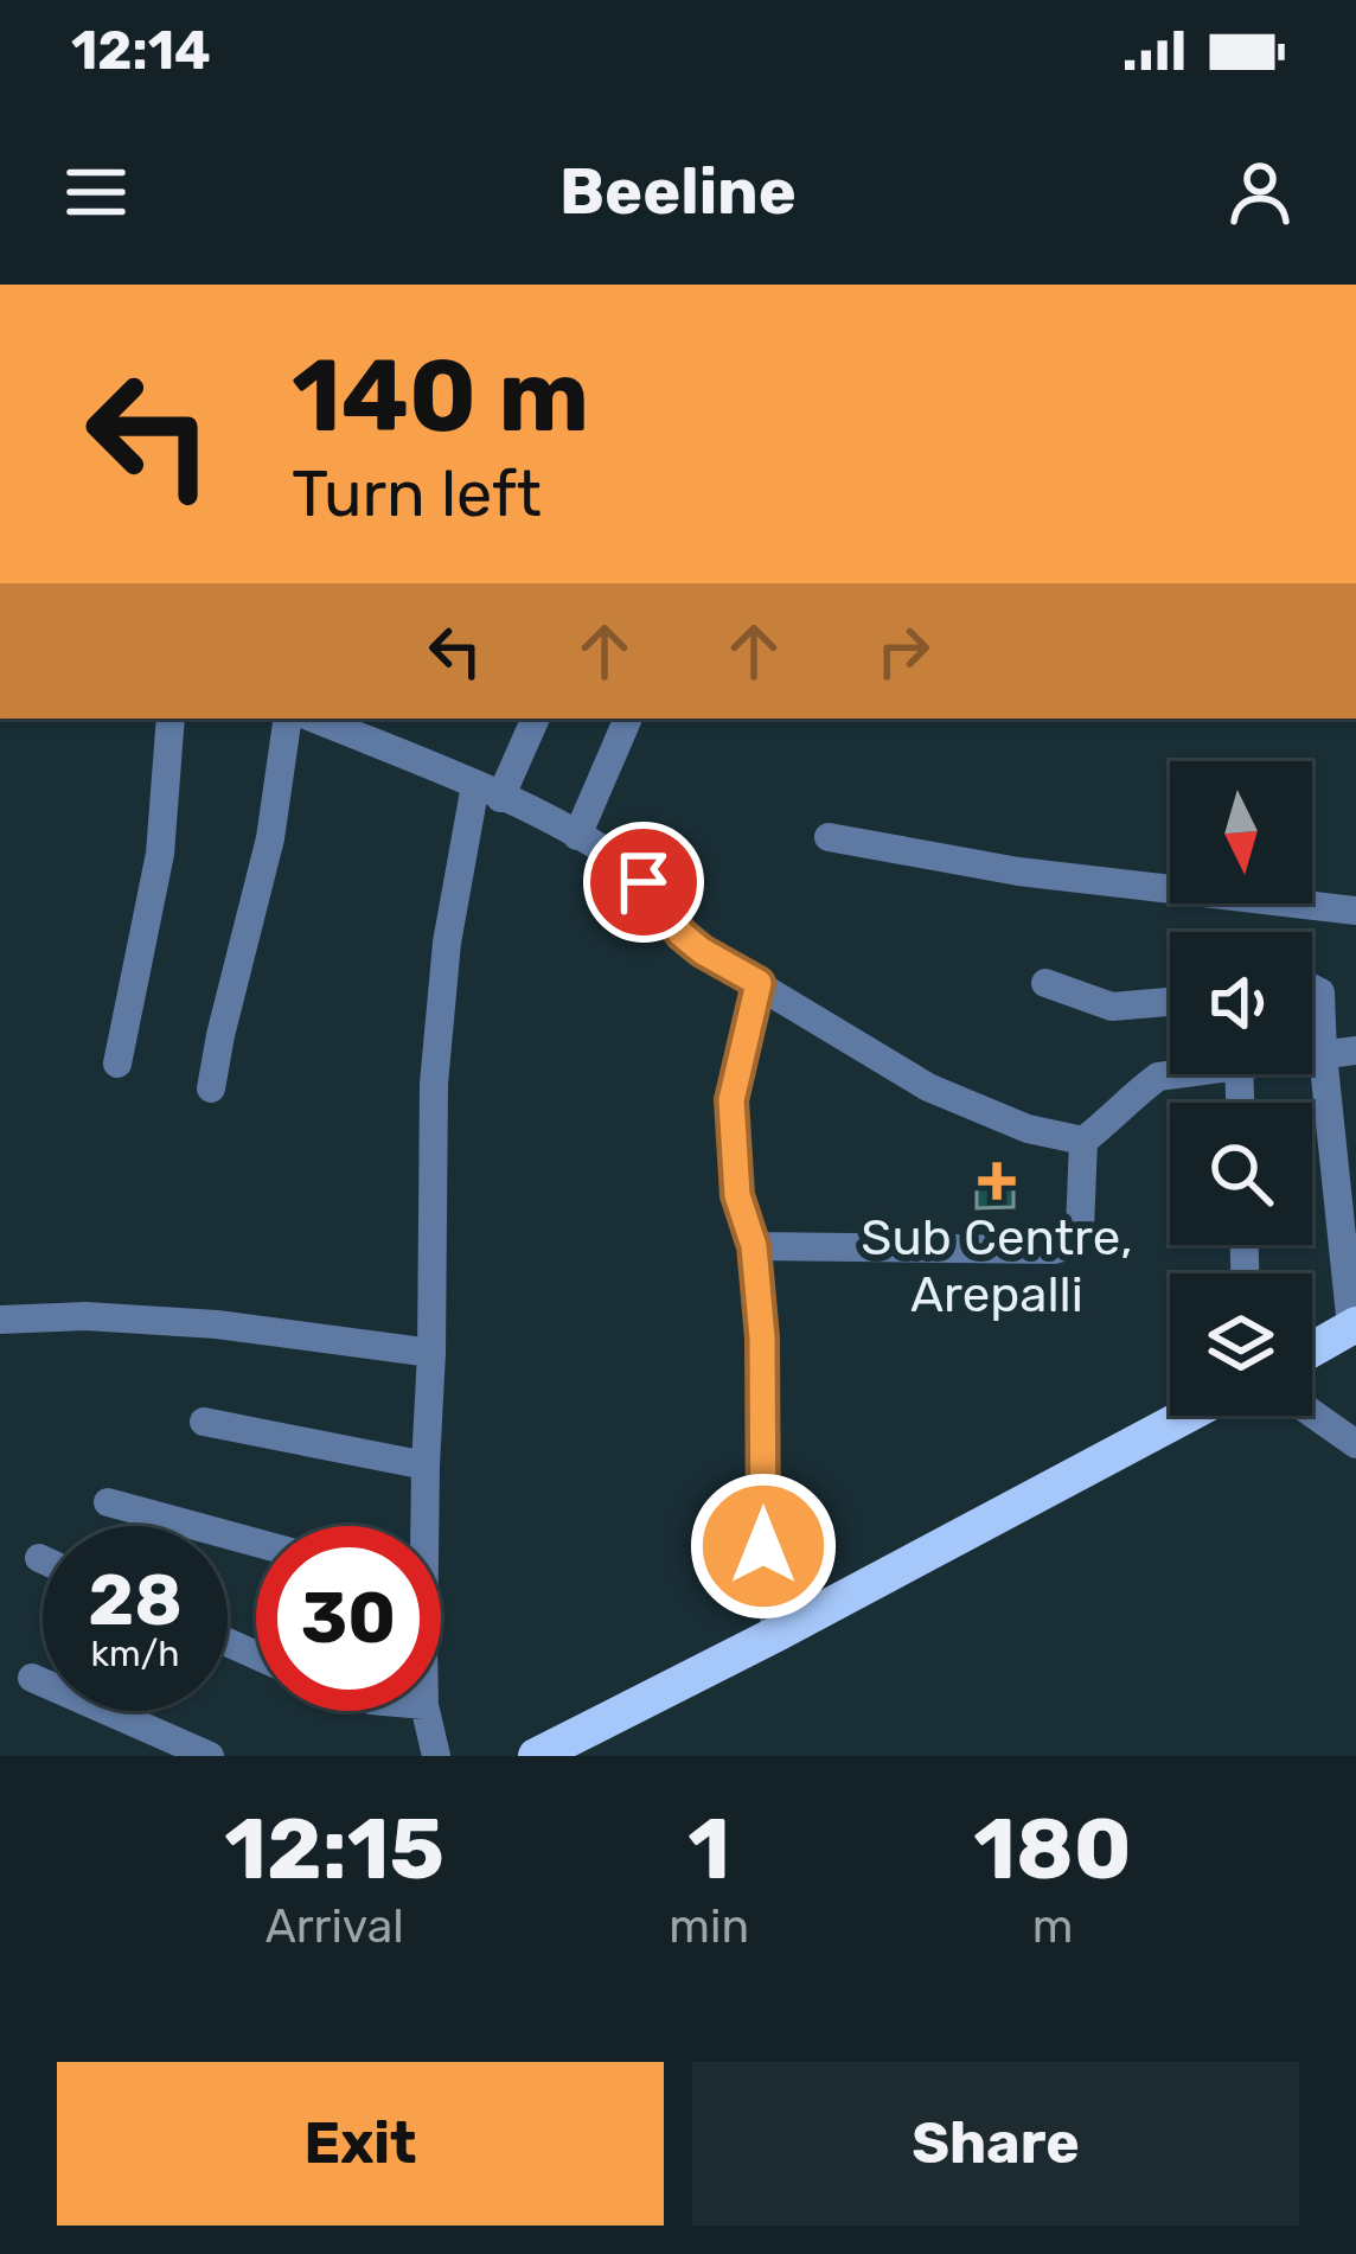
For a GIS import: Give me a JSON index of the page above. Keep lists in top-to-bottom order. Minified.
{"places":{"health":["Sub Centre, Arepalli"]},"north":"bottom","page":{"status":"12:14","header":"Beeline","turn":["140 m","Turn left"],"speed":"28 km/h","limit":"30","eta":["12:15","Arrival","1","min","180","m"],"buttons":["Exit","Share"]}}
